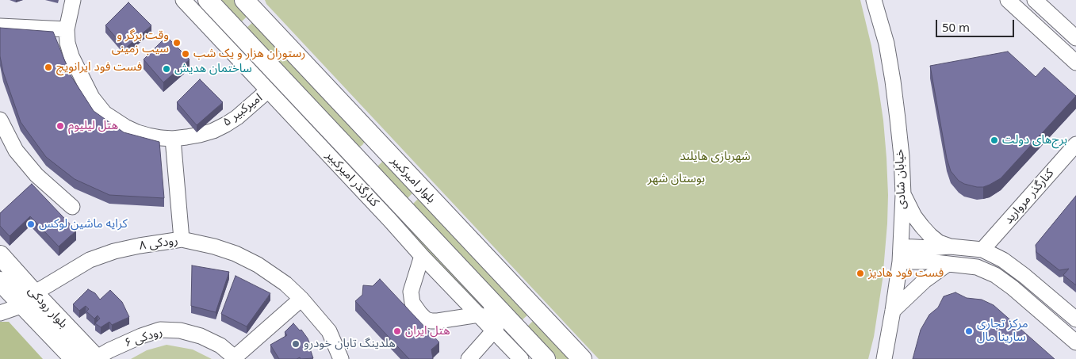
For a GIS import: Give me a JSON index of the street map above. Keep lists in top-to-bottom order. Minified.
{"streets":{"main road":["بلوار امیرکبیر","بلوار رودکی"],"street":["امیرکبیر ۵","کنارگذر امیرکبیر","خیابان شادی","کنارگذر مروارید","رودکی ۸","رودکی ۶"]},"crossings":[["امیرکبیر ۵","کنارگذر امیرکبیر"],["رودکی ۸","بلوار رودکی"],["بلوار رودکی","رودکی ۶"]],"parks":["شهربازی هایلند","بوستان شهر"],"places":["وقت برگر و سیب‌ زمینی","رستوران هزار و یک شب","فست فود ایرانویچ","ساختمان هدیش","هتل لیلیوم","برج‌های دولت","کرایه ماشین لوکس","فست فود هادیز","هتل ایران","مرکز تجاری سارینا مال","هلدینگ تابان خودرو"],"scale_bar":"50 m"}
